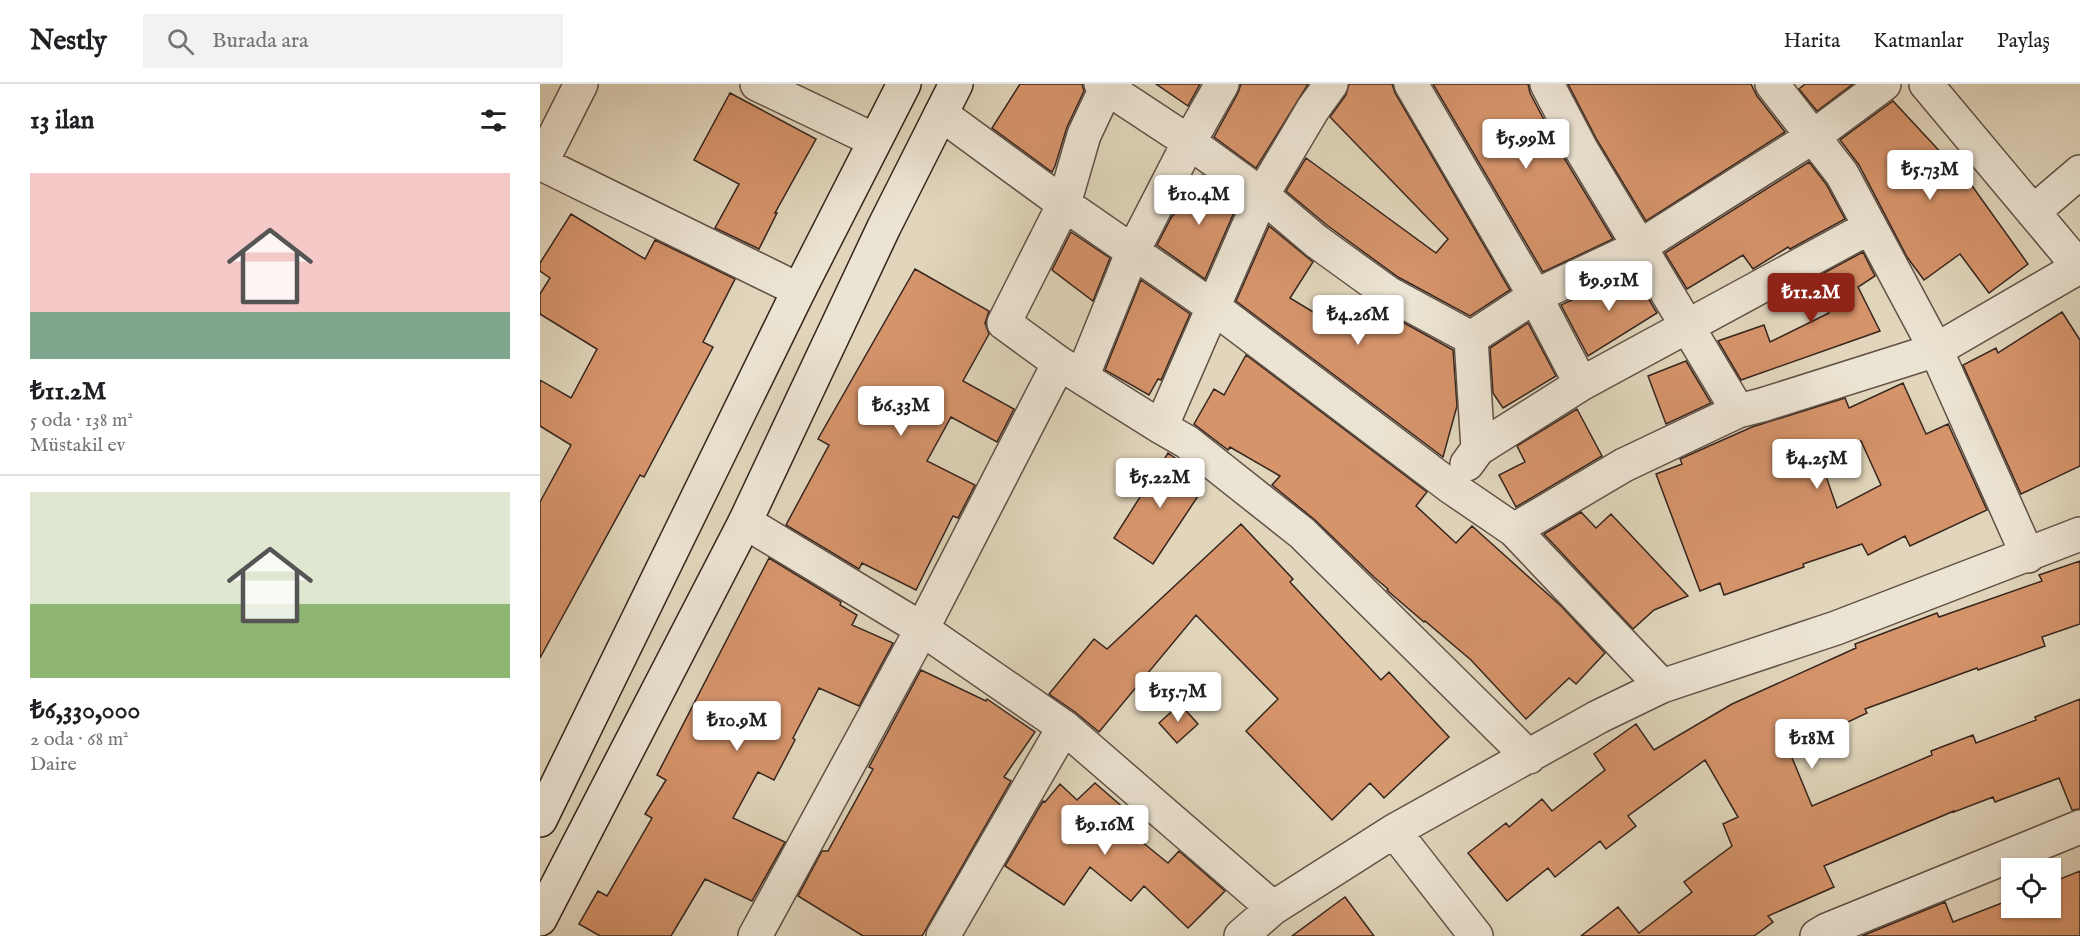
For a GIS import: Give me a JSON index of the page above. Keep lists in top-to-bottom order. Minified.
{"page":{"header":"Nestly","search":"Burada ara","nav":["Harita","Katmanlar","Paylaş"],"heading":"13 ilan","price":["₺5.99M","₺5.73M","₺10.4M","₺9.91M","₺11.2M","₺4.26M","₺6.33M","₺4.25M","₺5.22M","₺15.7M","₺10.9M","₺18M","₺9.16M"],"list":[{"name":"₺11.2M","note":"5 oda · 138 m² · Müstakil ev"},{"name":"₺6,330,000","note":"2 oda · 68 m² · Daire"}]}}
